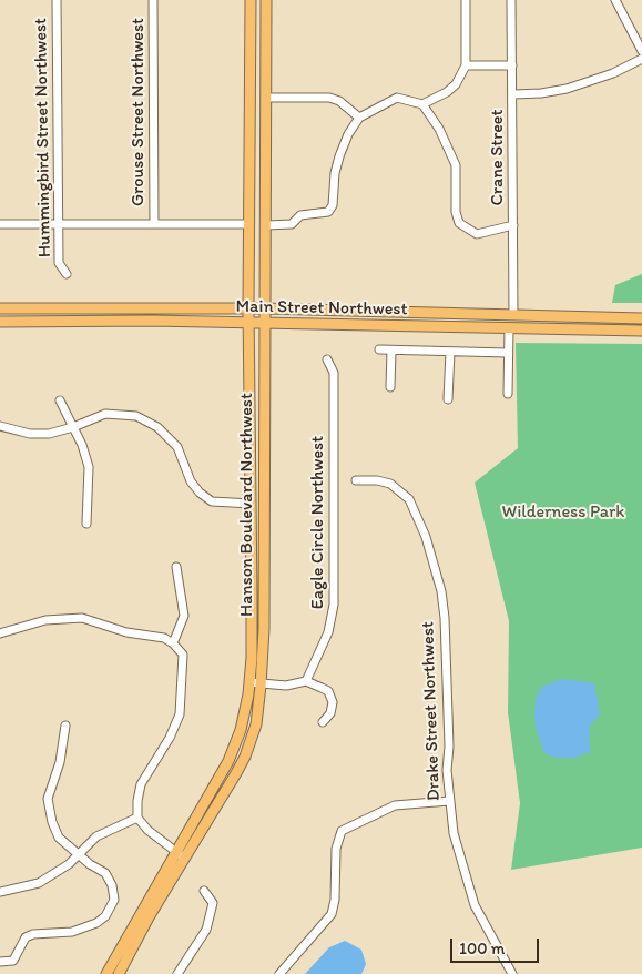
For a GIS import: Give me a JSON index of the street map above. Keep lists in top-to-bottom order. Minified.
{"streets":{"main road":["Main Street Northwest","Hanson Boulevard Northwest"],"street":["Grouse Street Northwest","Hummingbird Street Northwest","Crane Street","Eagle Circle Northwest","Drake Street Northwest"]},"crossings":[["Crane Street","Main Street Northwest"],["Main Street Northwest","Hanson Boulevard Northwest"]],"parks":["Wilderness Park"],"scale_bar":"100 m"}
